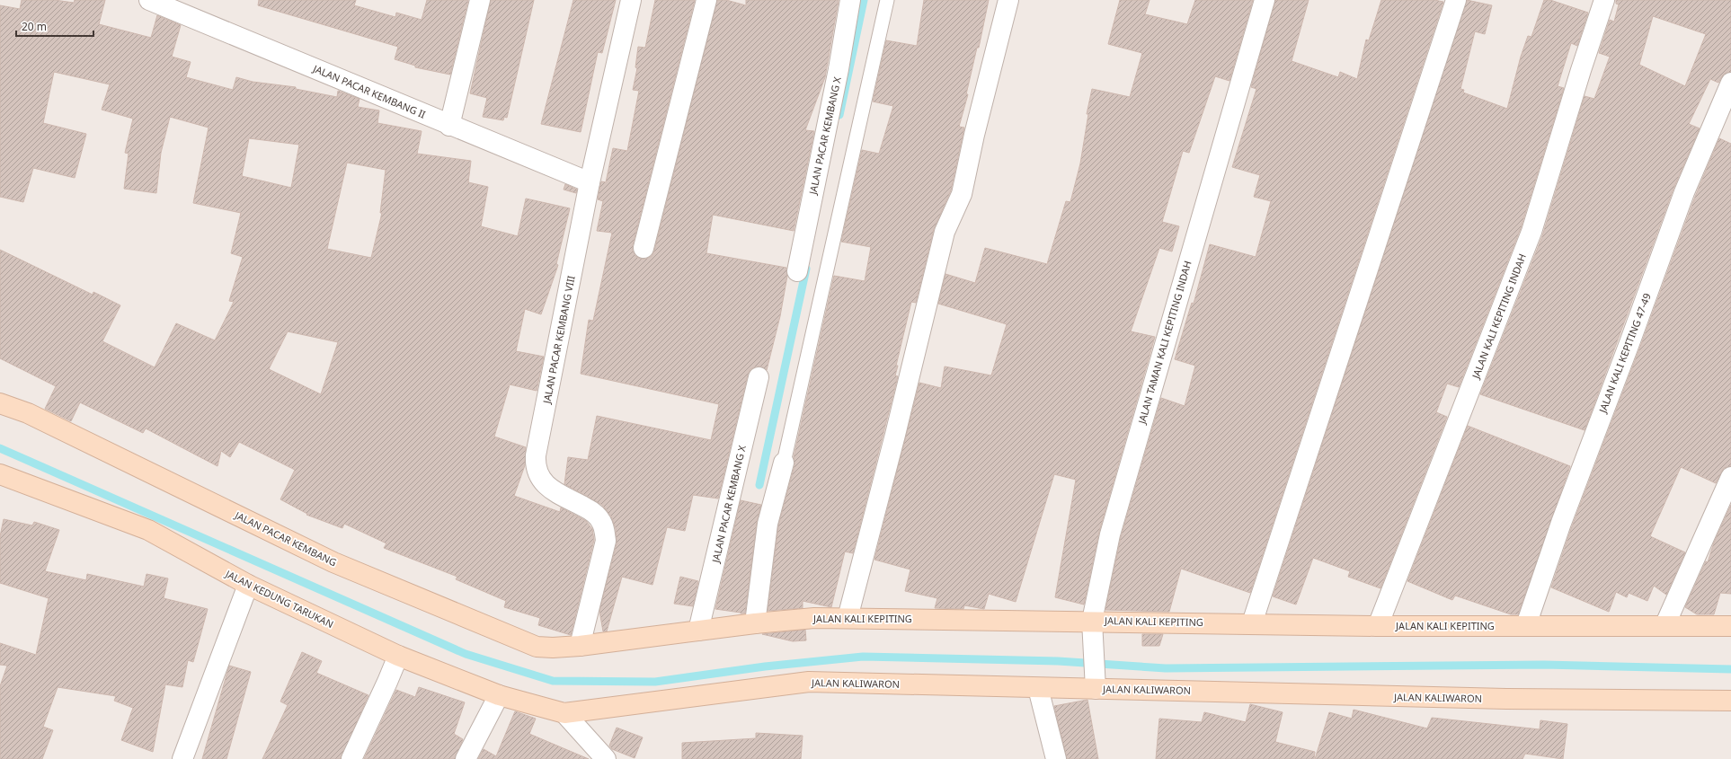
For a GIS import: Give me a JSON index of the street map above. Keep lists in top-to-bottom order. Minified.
{"streets":{"main road":["JALAN PACAR KEMBANG","JALAN KEDUNG TARUKAN","JALAN KALI KEPITING","JALAN KALIWARON"],"street":["JALAN PACAR KEMBANG II","JALAN PACAR KEMBANG X","JALAN KALI KEPITING INDAH","JALAN PACAR KEMBANG VIII","JALAN TAMAN KALI KEPITING INDAH","JALAN KALI KEPITING 47-49"]},"crossings":[["JALAN PACAR KEMBANG II","JALAN PACAR KEMBANG VIII"],["JALAN PACAR KEMBANG X","JALAN KALI KEPITING"],["JALAN KALI KEPITING INDAH","JALAN KALI KEPITING"],["JALAN PACAR KEMBANG VIII","JALAN PACAR KEMBANG"],["JALAN PACAR KEMBANG VIII","JALAN KALI KEPITING"],["JALAN TAMAN KALI KEPITING INDAH","JALAN KALI KEPITING"],["JALAN TAMAN KALI KEPITING INDAH","JALAN KALIWARON"],["JALAN KALI KEPITING 47-49","JALAN KALI KEPITING"],["JALAN PACAR KEMBANG","JALAN KALI KEPITING"],["JALAN KEDUNG TARUKAN","JALAN KALIWARON"]],"scale_bar":"20 m"}
